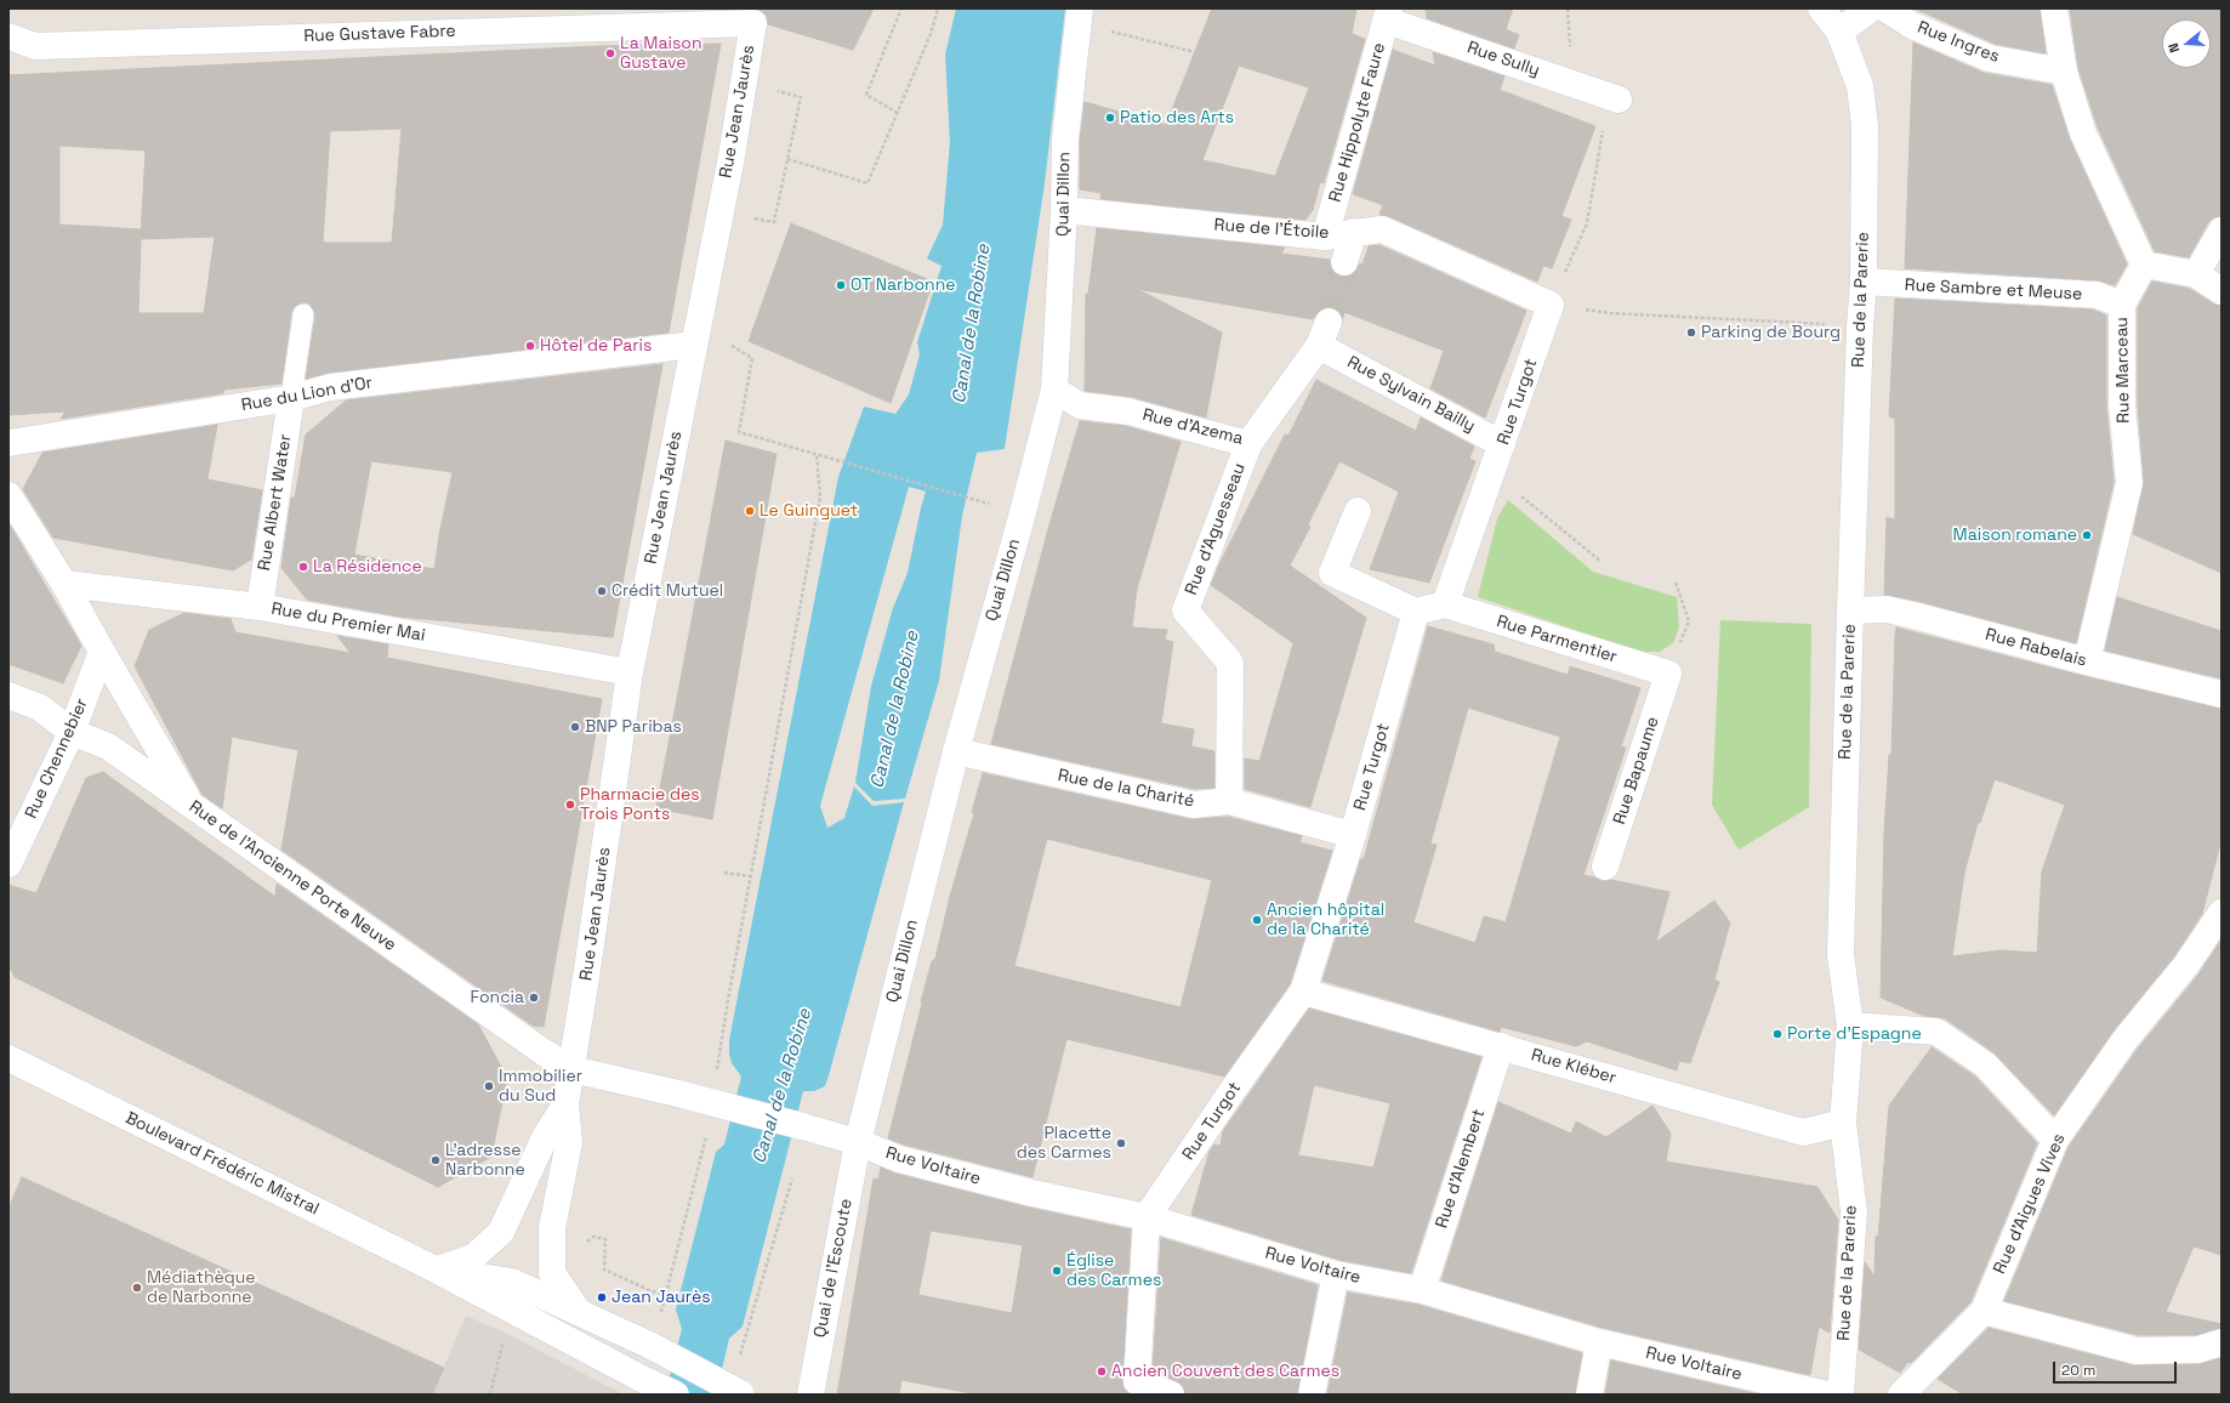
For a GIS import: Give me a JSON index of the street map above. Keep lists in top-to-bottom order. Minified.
{"streets":{"street":["Rue Gustave Fabre","Rue Ingres","Rue Sully","Rue Jean Jaurès","Rue Hippolyte Faure","Quai Dillon","Rue de l'Étoile","Rue Sambre et Meuse","Rue de la Parerie","Rue Marceau","Rue du Lion d'Or","Rue Sylvain Bailly","Rue Turgot","Rue d'Azema","Rue Albert Water","Rue d'Aguesseau","Rue du Premier Mai","Rue Parmentier","Rue Rabelais","Rue Chennebier","Rue Bapaume","Rue de la Charité","Rue de l'Ancienne Porte Neuve","Rue Kléber","Boulevard Frédéric Mistral","Rue Voltaire","Rue d'Alembert","Rue d'Aigues Vives","Quai de l'Escoute"]},"crossings":[["Rue Gustave Fabre","Rue Jean Jaurès"],["Rue Sully","Rue Hippolyte Faure"],["Rue Jean Jaurès","Rue du Lion d'Or"],["Rue Jean Jaurès","Rue du Premier Mai"],["Rue Jean Jaurès","Rue de l'Ancienne Porte Neuve"],["Rue Jean Jaurès","Boulevard Frédéric Mistral"],["Rue Jean Jaurès","Rue Voltaire"],["Rue Hippolyte Faure","Rue de l'Étoile"],["Quai Dillon","Rue de l'Étoile"],["Quai Dillon","Rue d'Azema"],["Quai Dillon","Rue de la Charité"],["Quai Dillon","Rue Voltaire"],["Quai Dillon","Quai de l'Escoute"],["Rue de l'Étoile","Rue Turgot"],["Rue Sambre et Meuse","Rue de la Parerie"],["Rue Sambre et Meuse","Rue Marceau"],["Rue de la Parerie","Rue Rabelais"],["Rue de la Parerie","Rue Kléber"],["Rue Marceau","Rue Rabelais"],["Rue du Lion d'Or","Rue Albert Water"],["Rue Sylvain Bailly","Rue Turgot"],["Rue Sylvain Bailly","Rue d'Azema"],["Rue Turgot","Rue Parmentier"],["Rue Turgot","Rue de la Charité"],["Rue Turgot","Rue Kléber"],["Rue Turgot","Rue Voltaire"],["Rue d'Azema","Rue d'Aguesseau"],["Rue Albert Water","Rue du Premier Mai"],["Rue d'Aguesseau","Rue de la Charité"],["Rue Parmentier","Rue Bapaume"],["Rue Chennebier","Rue de l'Ancienne Porte Neuve"],["Rue de l'Ancienne Porte Neuve","Rue Voltaire"],["Rue Kléber","Rue d'Alembert"],["Rue Voltaire","Rue d'Alembert"],["Rue Voltaire","Quai de l'Escoute"]],"water":["Canal de la Robine"],"places":["La Maison Gustave","Patio des Arts","OT Narbonne","Parking de Bourg","Hôtel de Paris","Le Guinguet","Maison romane","La Résidence","Crédit Mutuel","BNP Paribas","Pharmacie des Trois Ponts","Ancien hôpital de la Charité","Foncia","Porte d'Espagne","Immobilier du Sud","Placette des Carmes","L'adresse Narbonne","Église des Carmes","Médiathèque de Narbonne","Jean Jaurès","Ancien Couvent des Carmes"],"scale_bar":"20 m","north":"left"}
